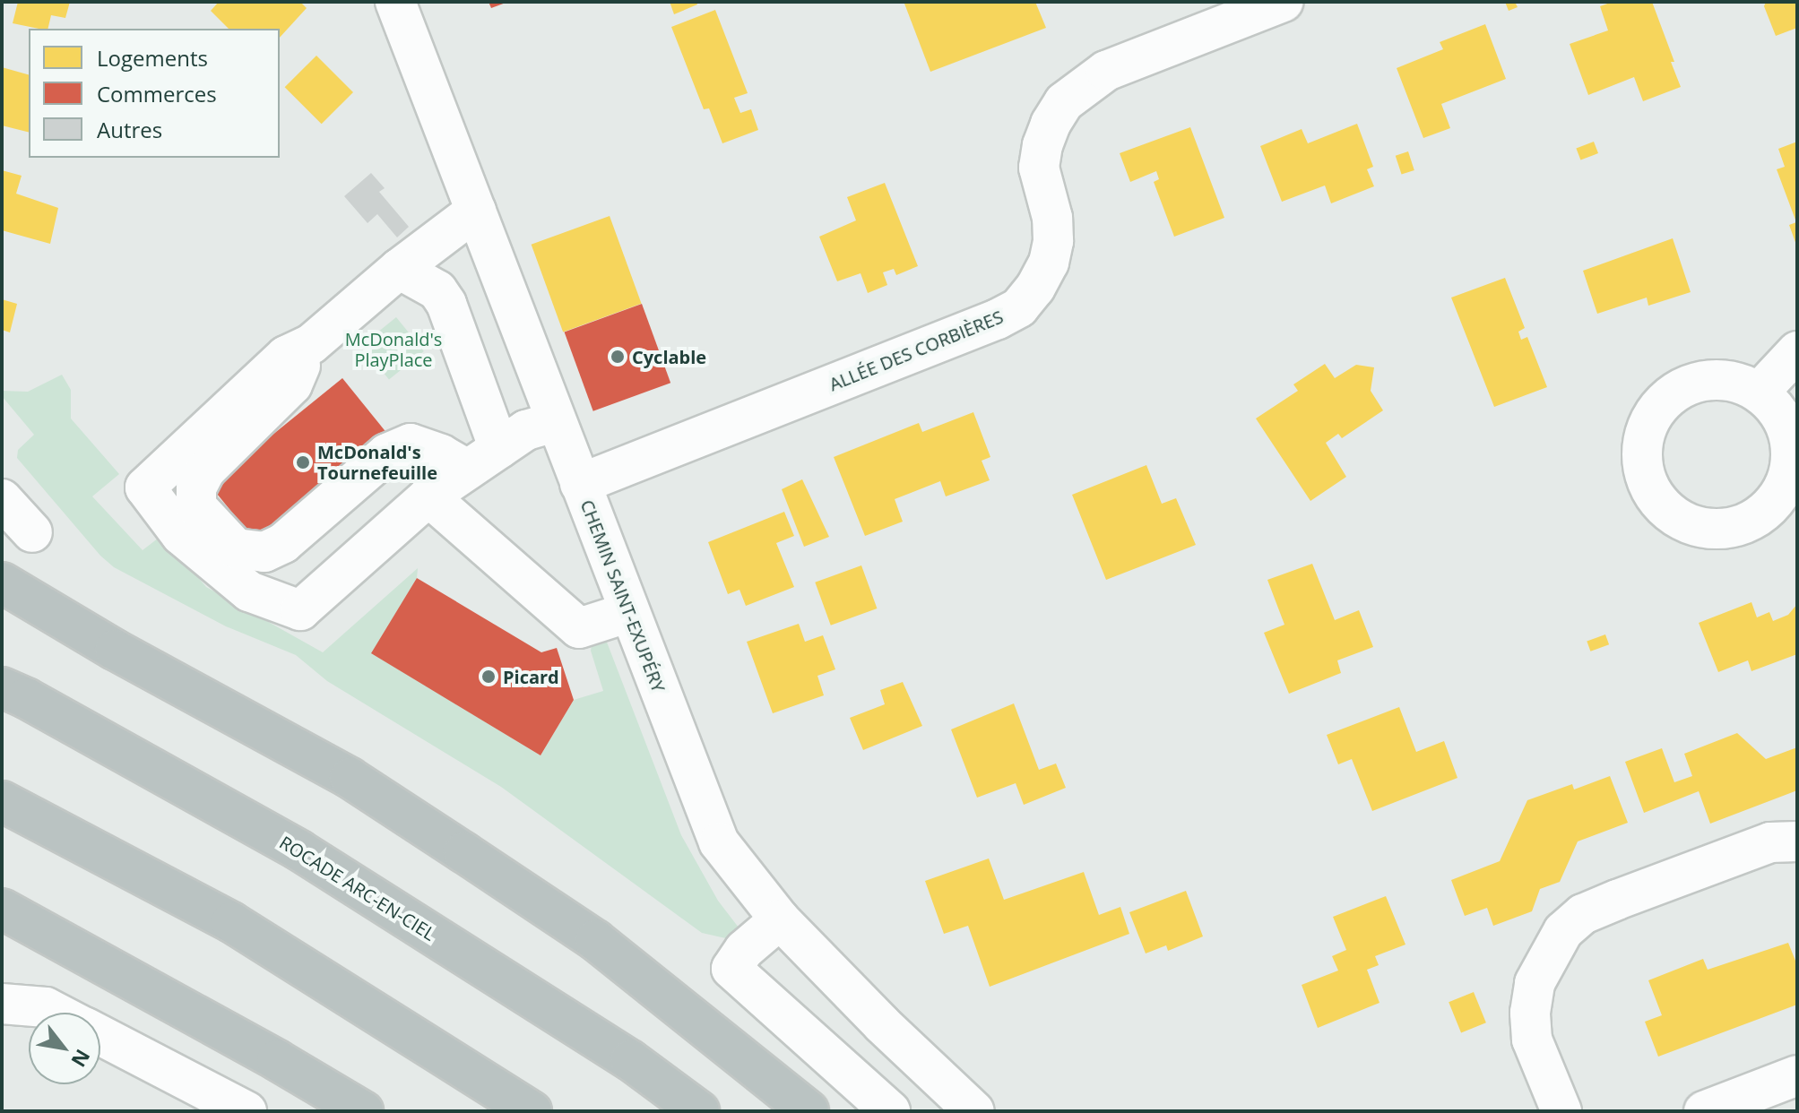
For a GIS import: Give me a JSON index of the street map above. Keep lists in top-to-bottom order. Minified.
{"streets":{"highway":["ROCADE ARC-EN-CIEL"],"street":["ALLÉE DES CORBIÈRES","CHEMIN SAINT-EXUPÉRY"]},"crossings":[["ALLÉE DES CORBIÈRES","CHEMIN SAINT-EXUPÉRY"]],"parks":["McDonald's PlayPlace"],"places":["Cyclable","McDonald's Tournefeuille","Picard"],"legend":["Logements","Commerces","Autres"],"north":"bottom right"}
